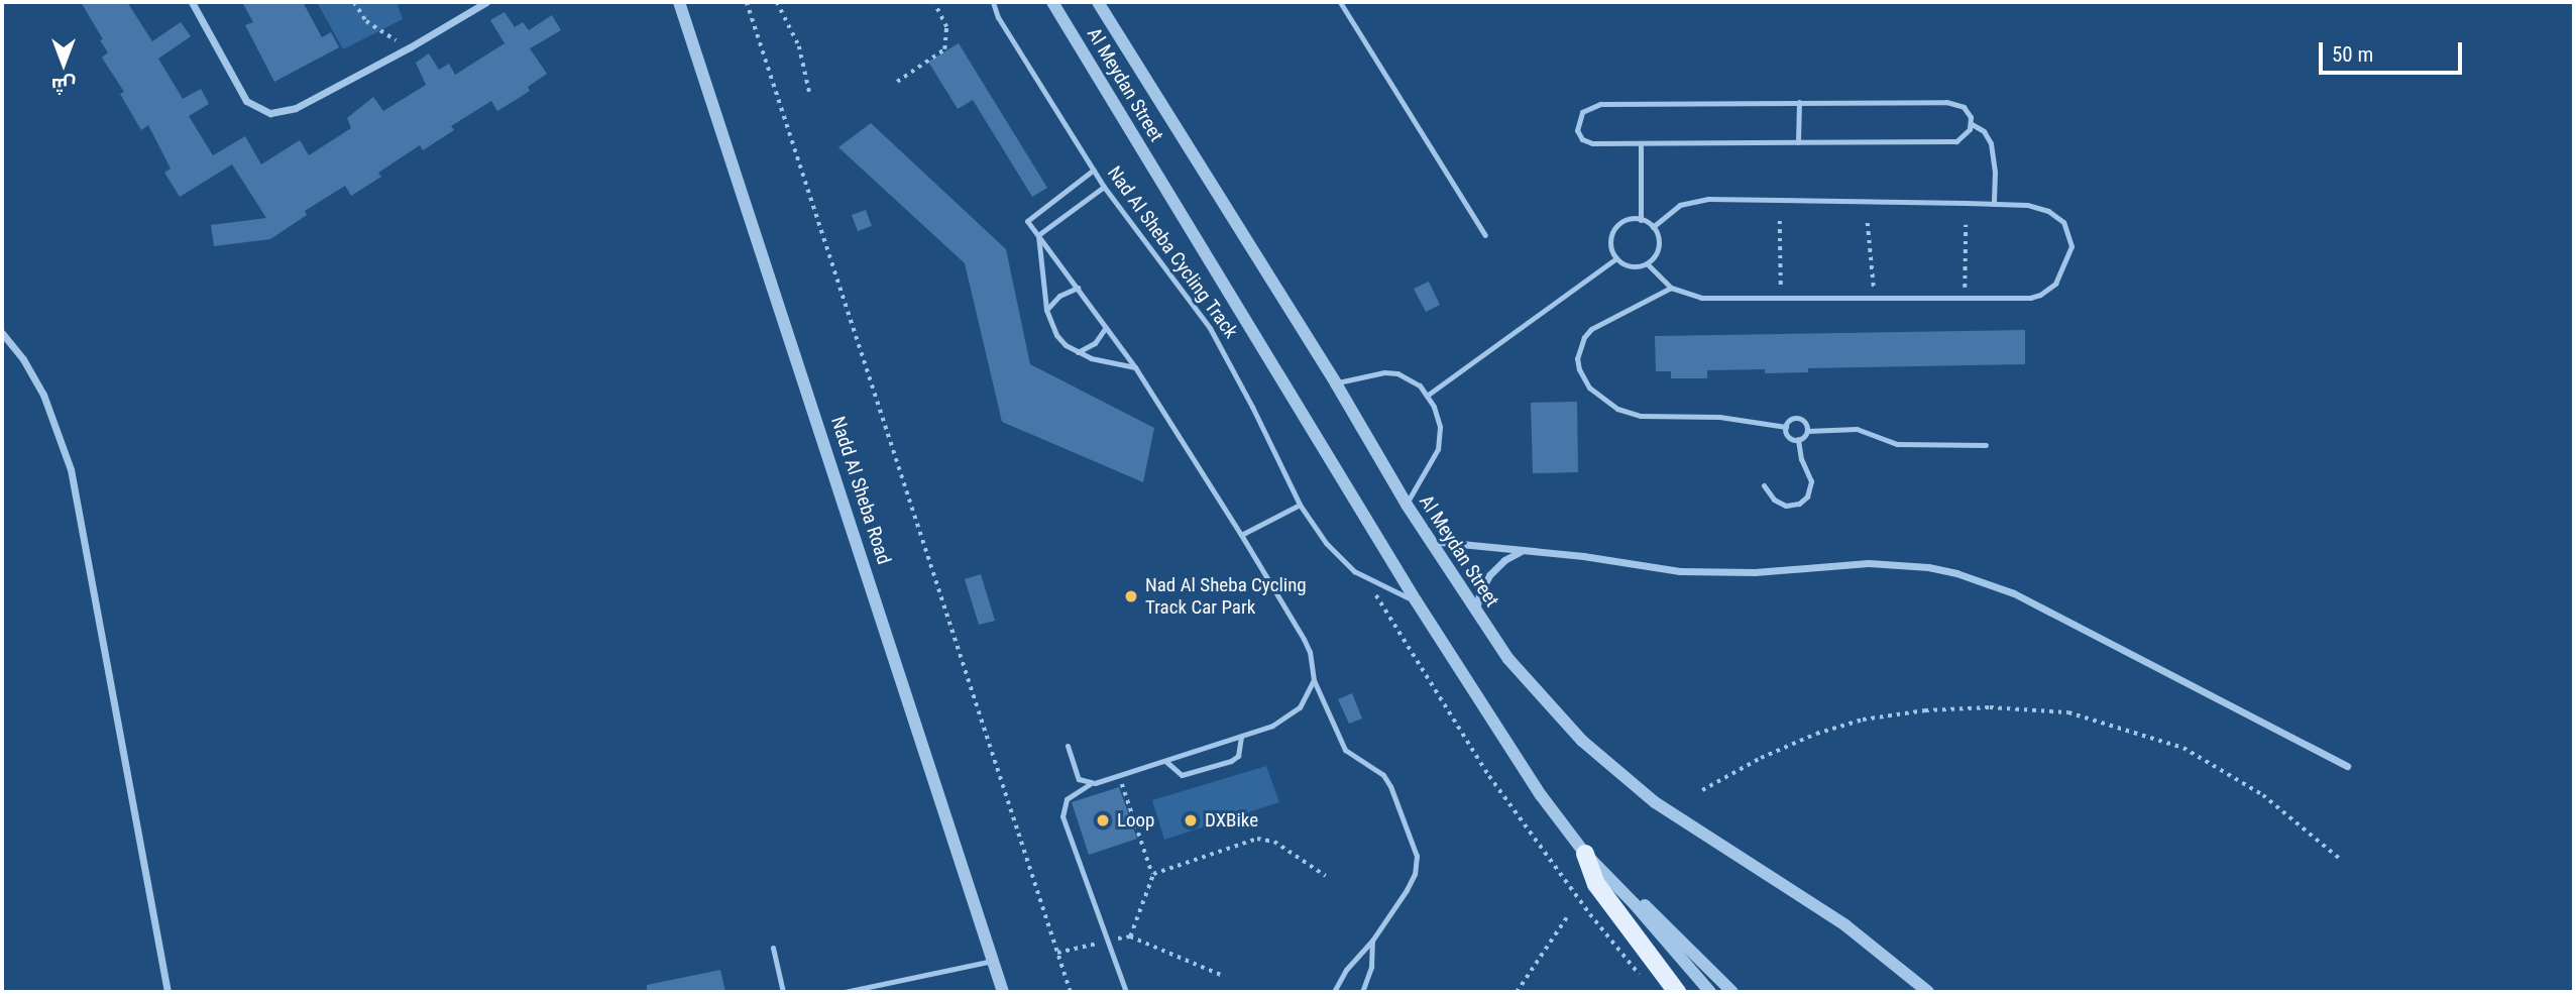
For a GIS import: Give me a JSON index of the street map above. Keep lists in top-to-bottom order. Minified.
{"streets":{"street":["Al Meydan Street","Nadd Al Sheba Road"],"lane":["Nad Al Sheba Cycling Track"]},"crossings":[["Al Meydan Street","Nad Al Sheba Cycling Track"]],"places":["Nad Al Sheba Cycling Track Car Park","Loop","DXBike"],"scale_bar":"50 m","north":"bottom"}
